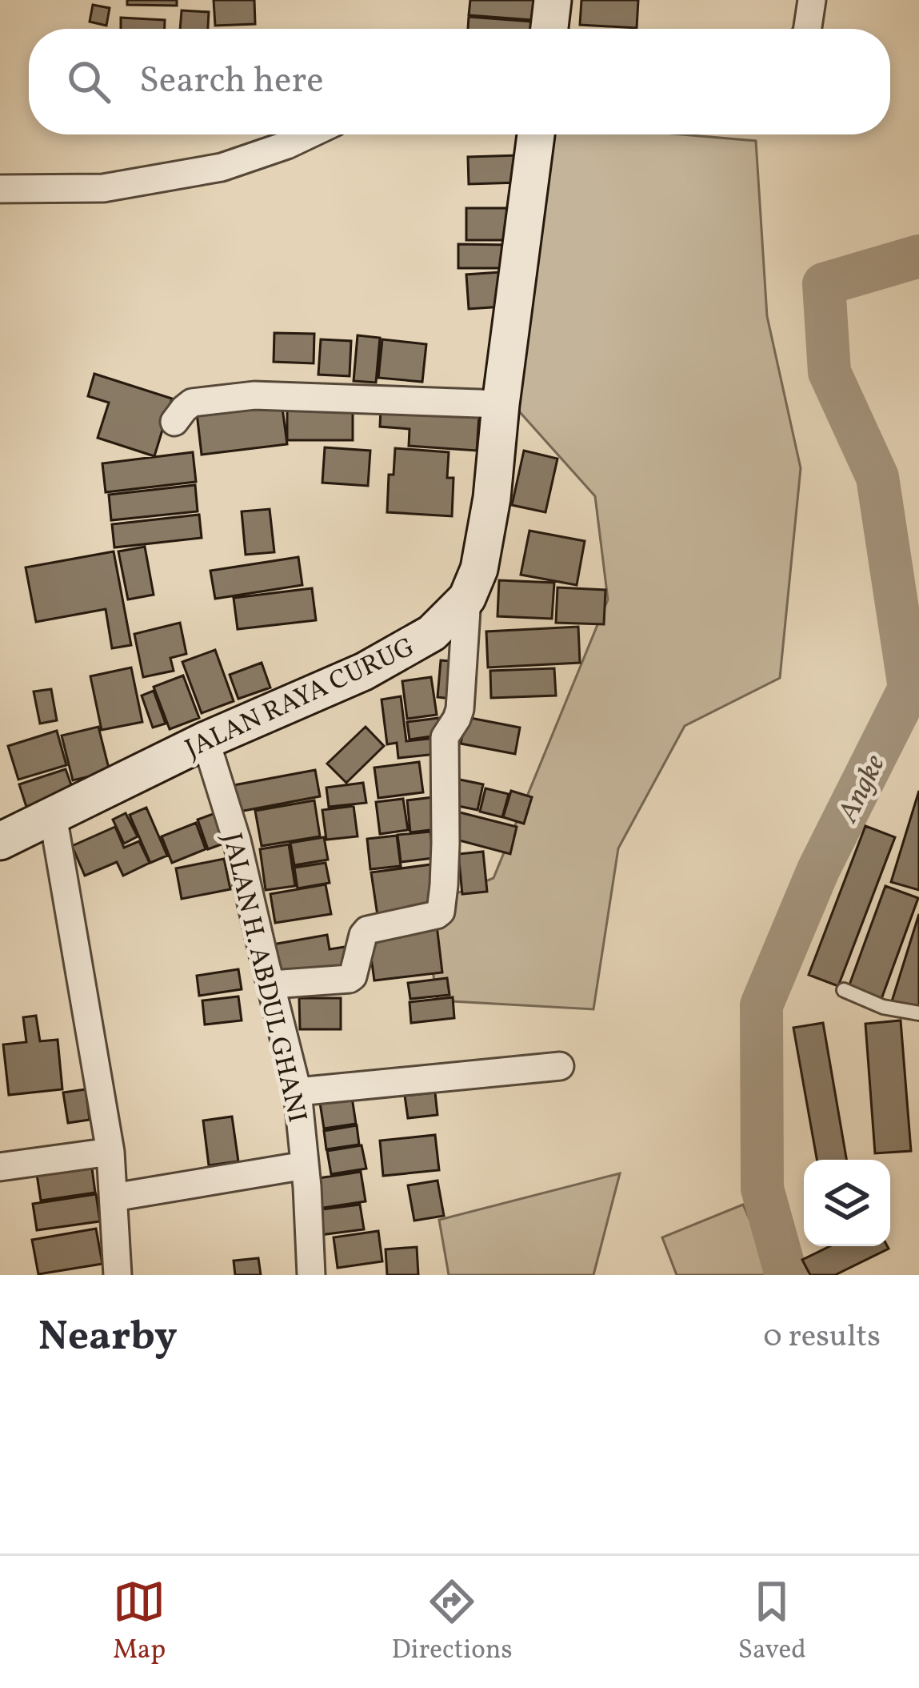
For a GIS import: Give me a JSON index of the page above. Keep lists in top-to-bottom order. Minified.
{"streets":{"main road":["JALAN RAYA CURUG"],"street":["JALAN H. ABDUL GHANI"]},"crossings":[["JALAN RAYA CURUG","JALAN H. ABDUL GHANI"]],"water":["Angke"],"page":{"search":"Search here","heading":["Nearby","0 results"],"nav":["Map","Directions","Saved"]}}
